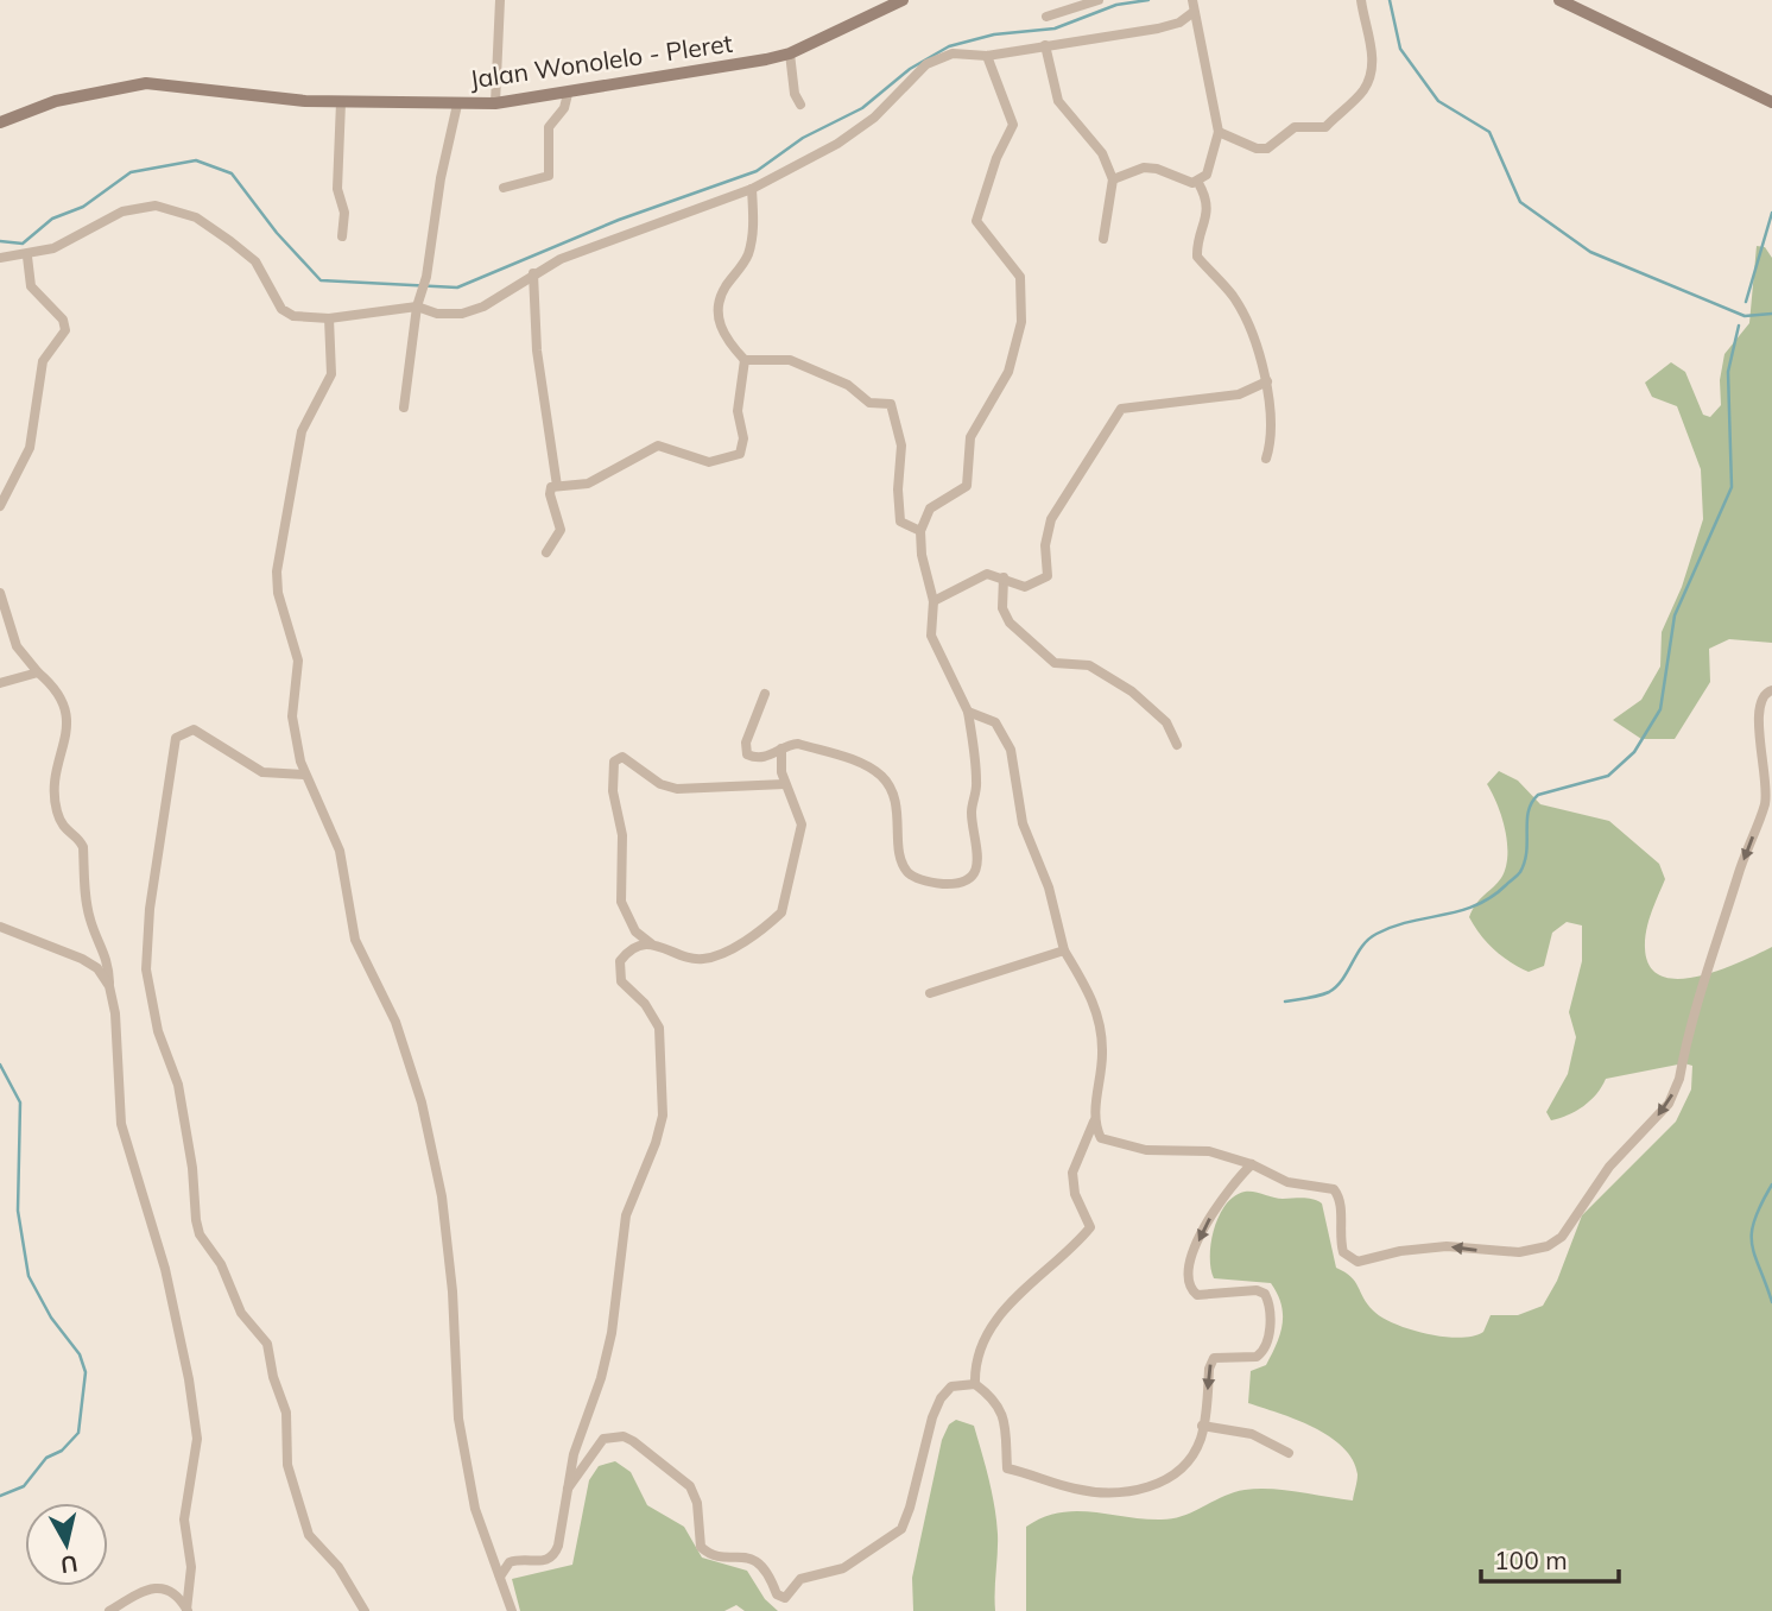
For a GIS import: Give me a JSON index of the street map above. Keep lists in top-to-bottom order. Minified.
{"streets":{"main road":["Jalan Wonolelo - Pleret"]},"scale_bar":"100 m","north":"bottom"}
